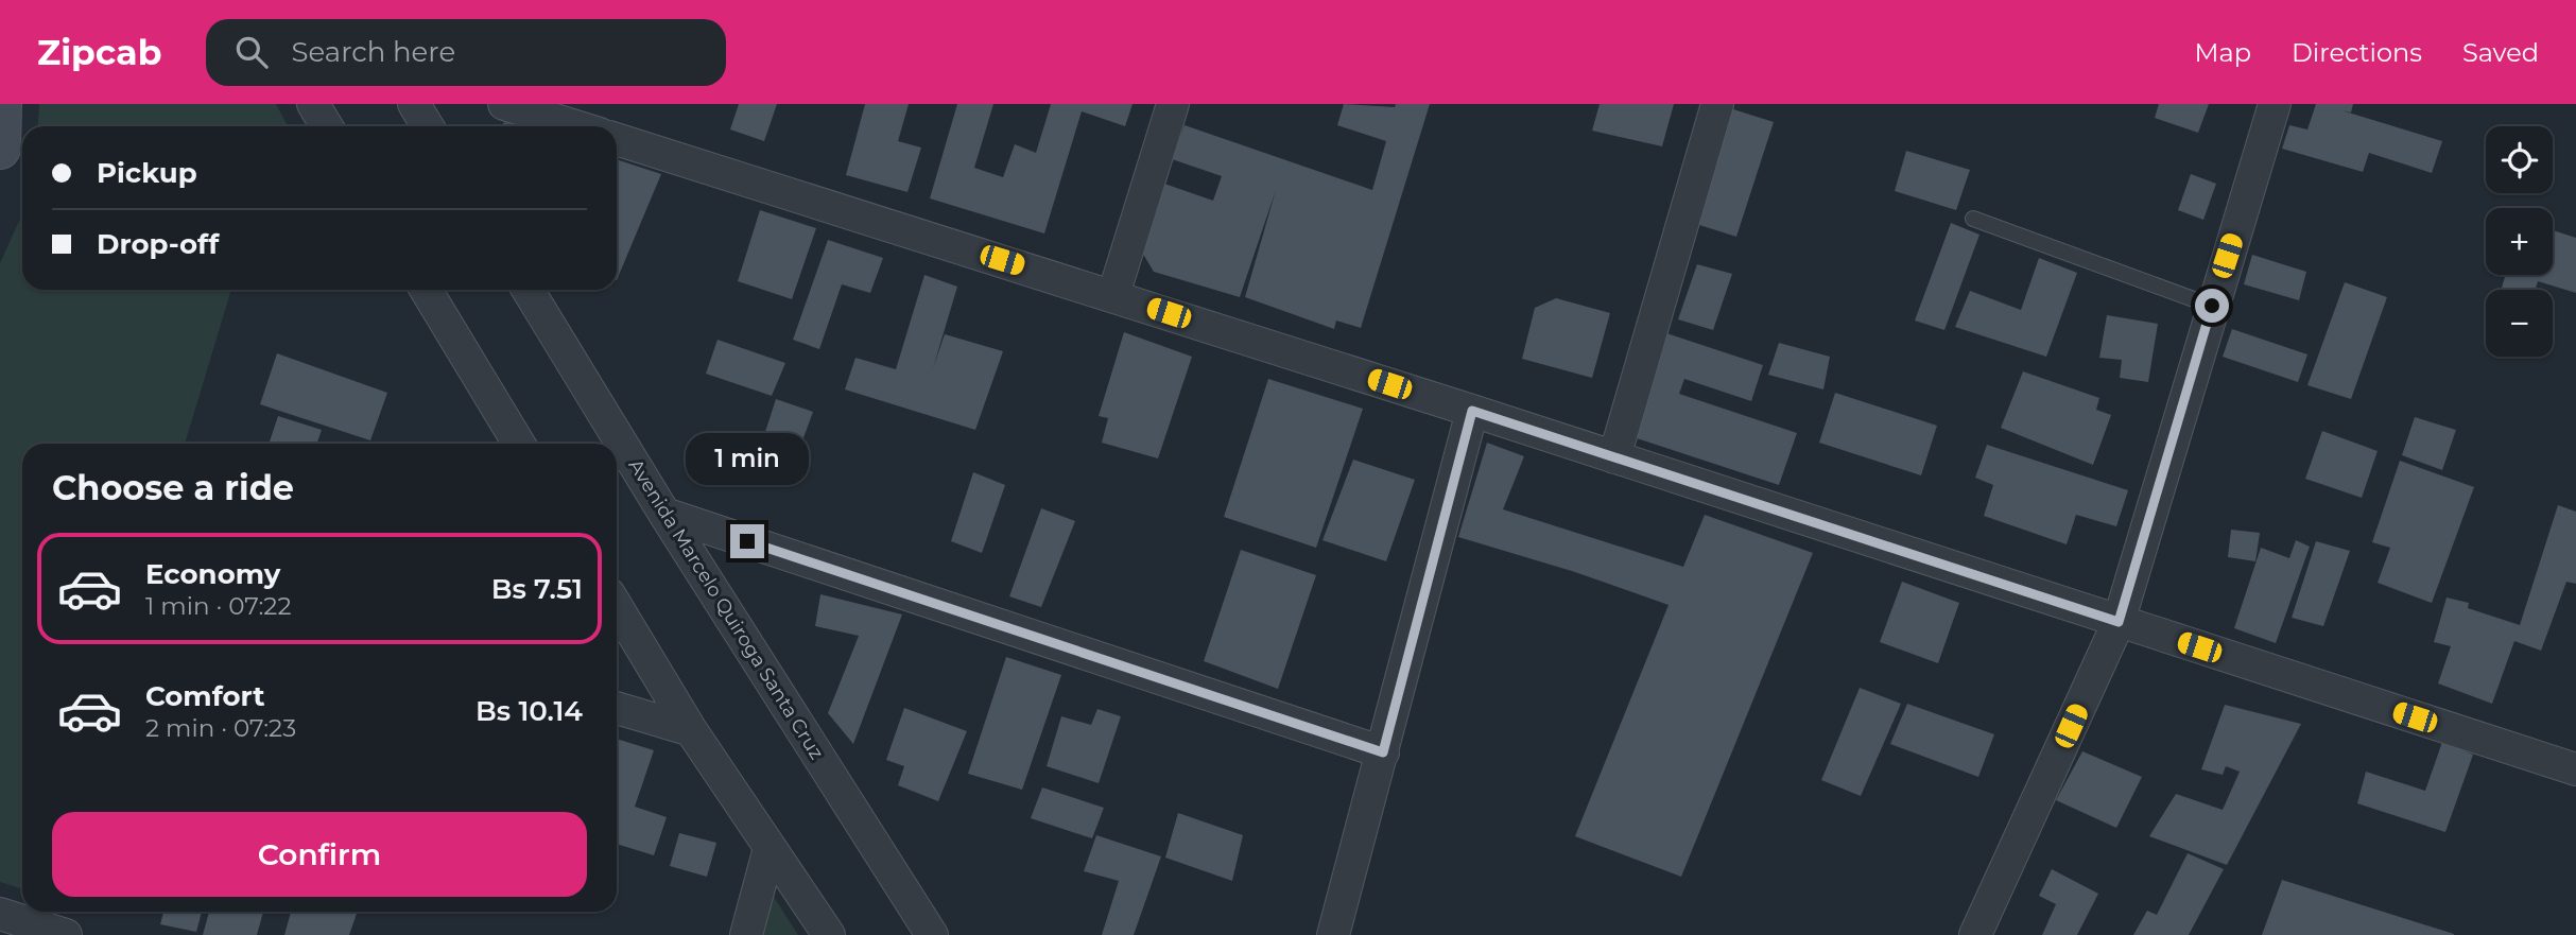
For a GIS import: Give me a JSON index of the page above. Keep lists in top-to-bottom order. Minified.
{"streets":{"street":["Avenida Marcelo Quiroga Santa Cruz"]},"page":{"header":"Zipcab","search":"Search here","nav":["Map","Directions","Saved"],"map_buttons":["+","−"],"banner":["Pickup","Drop-off"],"bubble":"1 min","heading":"Choose a ride","list":[{"name":"Economy","note":"1 min · 07:22","value":"Bs 7.51"},{"name":"Comfort","note":"2 min · 07:23","value":"Bs 10.14"}],"buttons":"Confirm"}}
